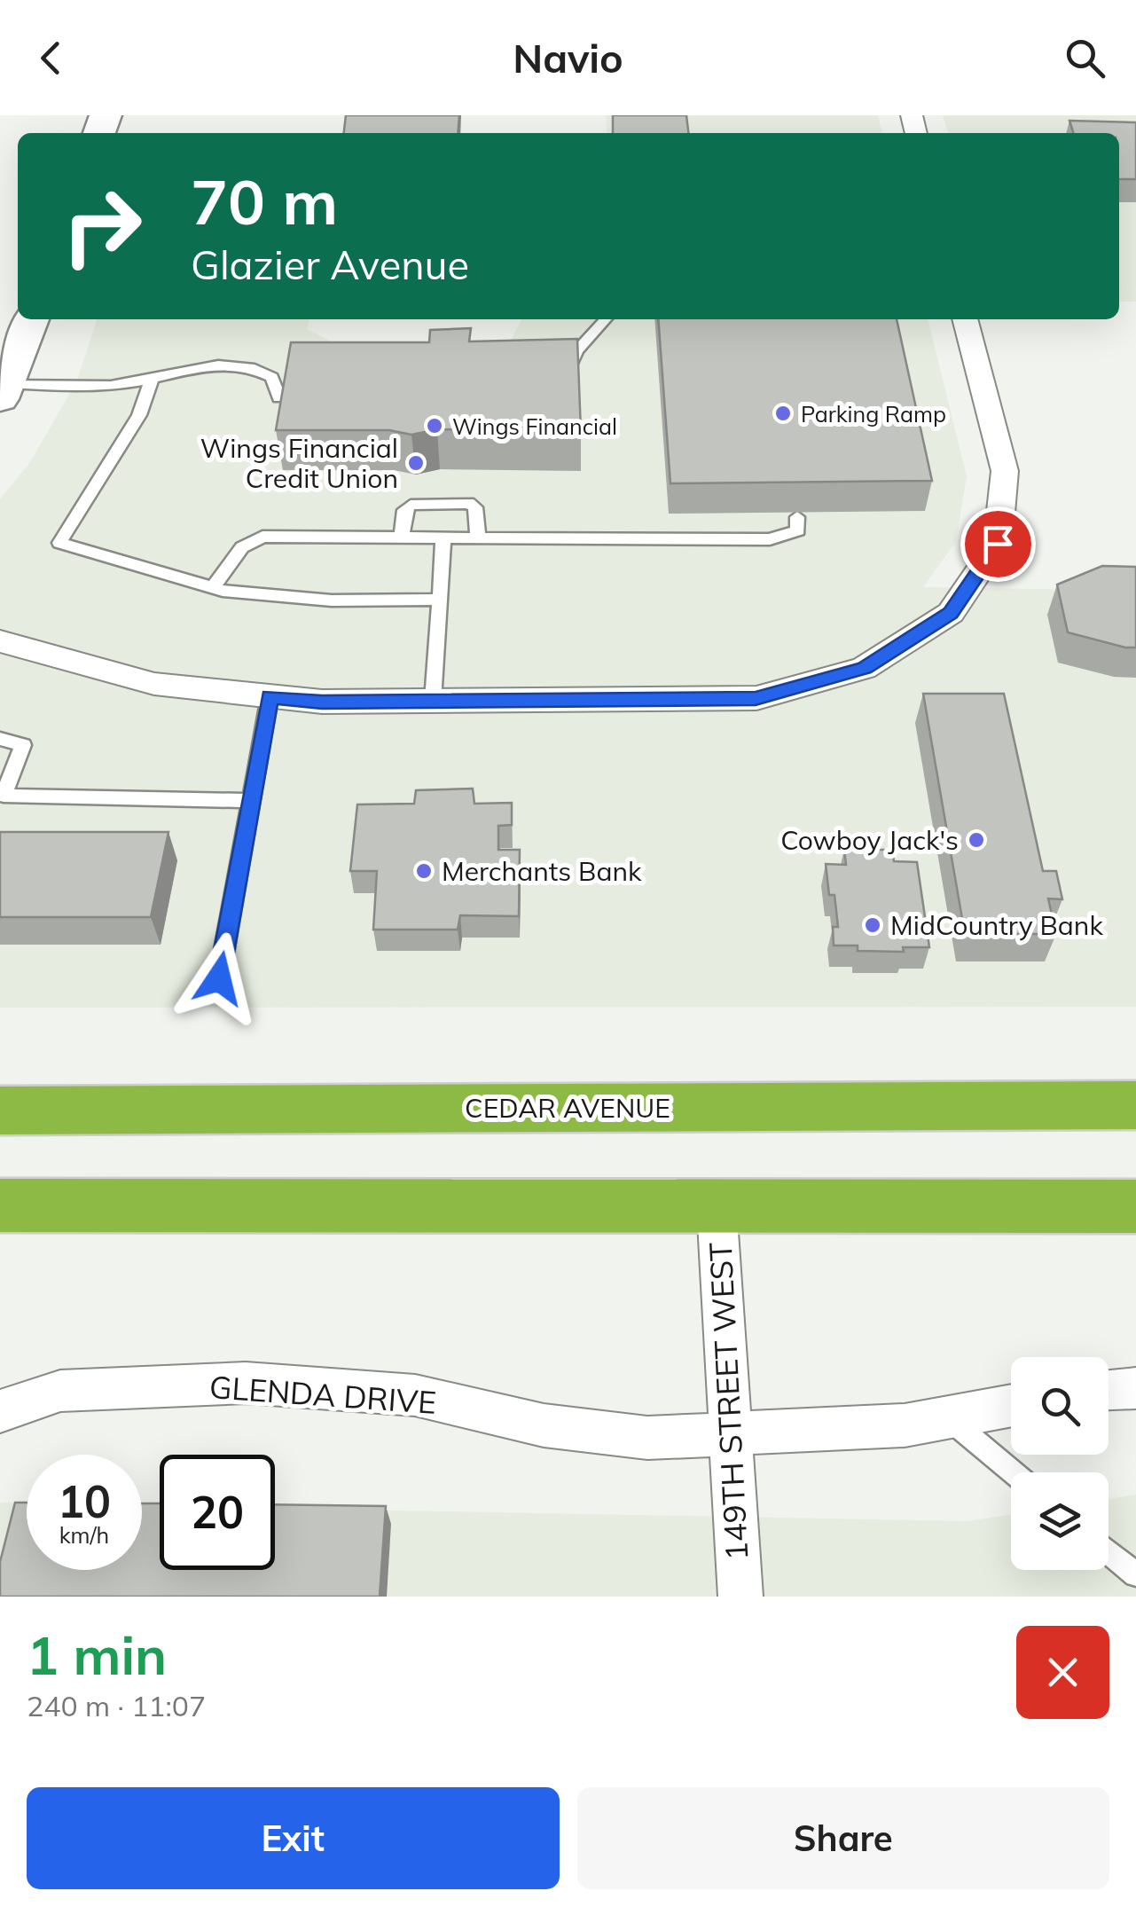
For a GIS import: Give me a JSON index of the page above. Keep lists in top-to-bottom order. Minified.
{"streets":{"highway":["CEDAR AVENUE"],"street":["GLENDA DRIVE","149TH STREET WEST"]},"crossings":[["GLENDA DRIVE","149TH STREET WEST"]],"places":["Parking Ramp","Wings Financial","Wings Financial Credit Union","Cowboy Jack's","Merchants Bank","MidCountry Bank"],"page":{"header":"Navio","turn":["70 m","Glazier Avenue"],"speed":"10 km/h","limit":"20","heading":["1 min","240 m · 11:07"],"buttons":["Exit","Share"]}}
